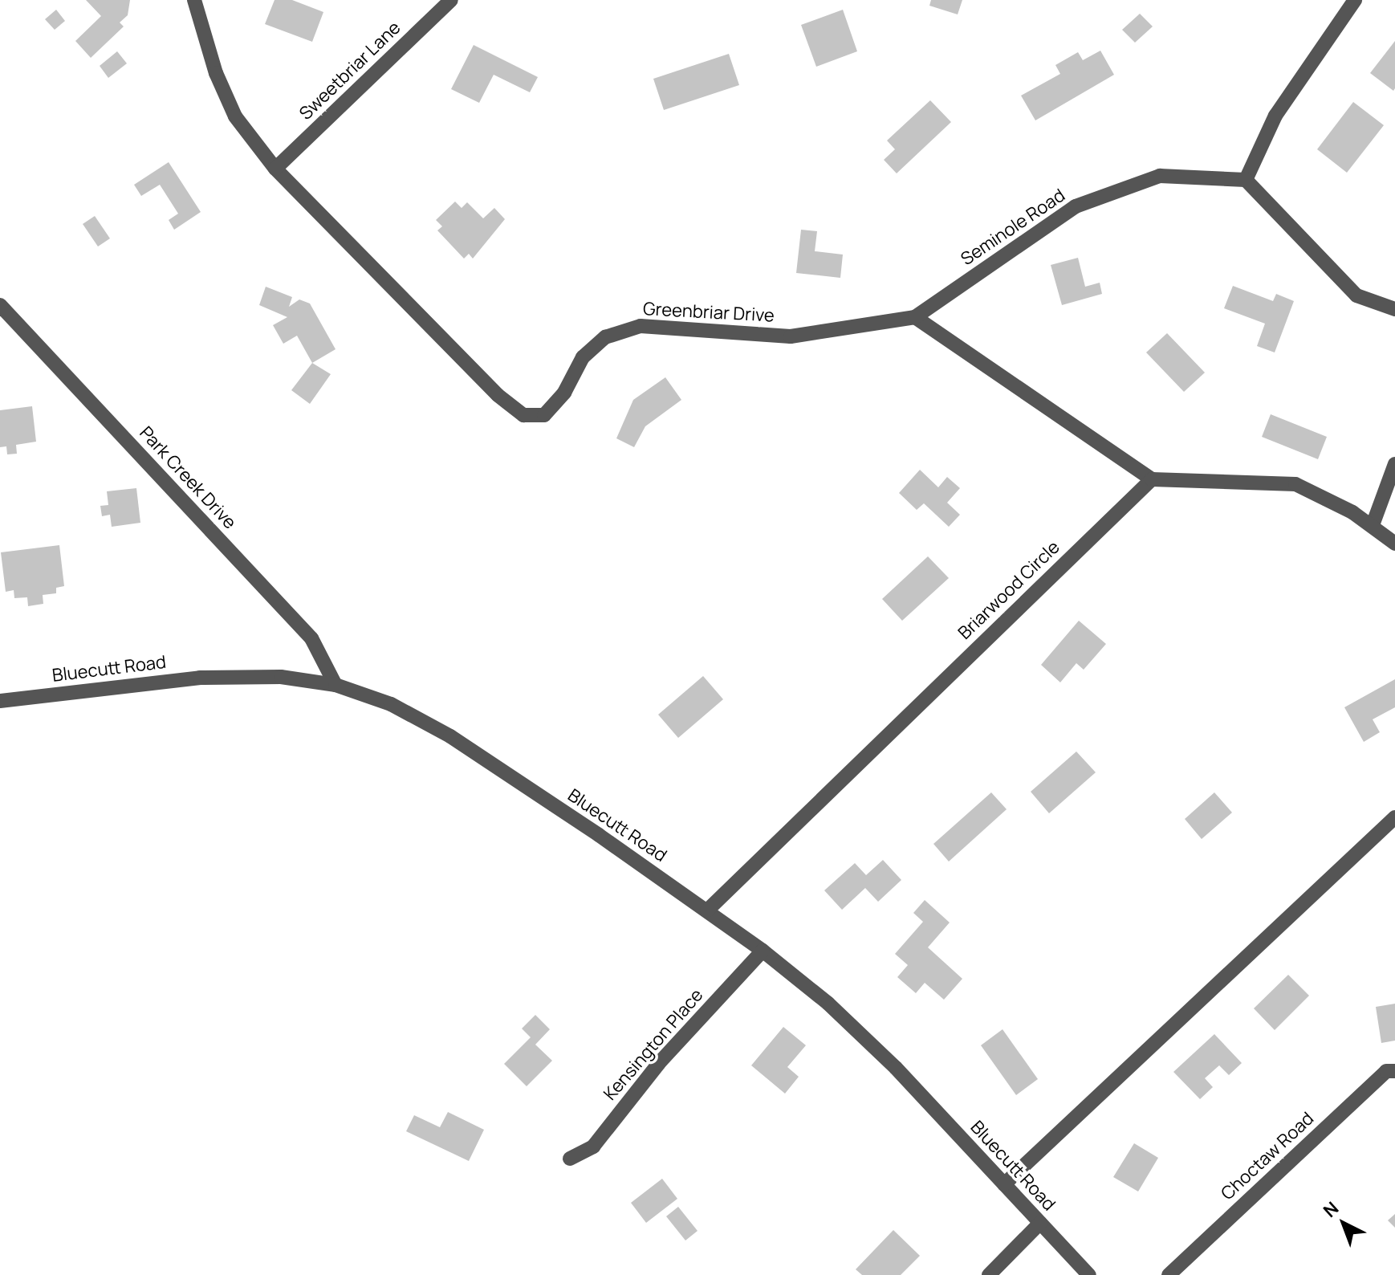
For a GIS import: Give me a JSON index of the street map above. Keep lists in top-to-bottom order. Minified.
{"streets":{"street":["Sweetbriar Lane","Seminole Road","Greenbriar Drive","Park Creek Drive","Briarwood Circle","Bluecutt Road","Kensington Place","Choctaw Road"]},"crossings":[["Sweetbriar Lane","Greenbriar Drive"],["Seminole Road","Greenbriar Drive"],["Park Creek Drive","Bluecutt Road"],["Briarwood Circle","Bluecutt Road"],["Bluecutt Road","Kensington Place"]],"north":"top left"}
